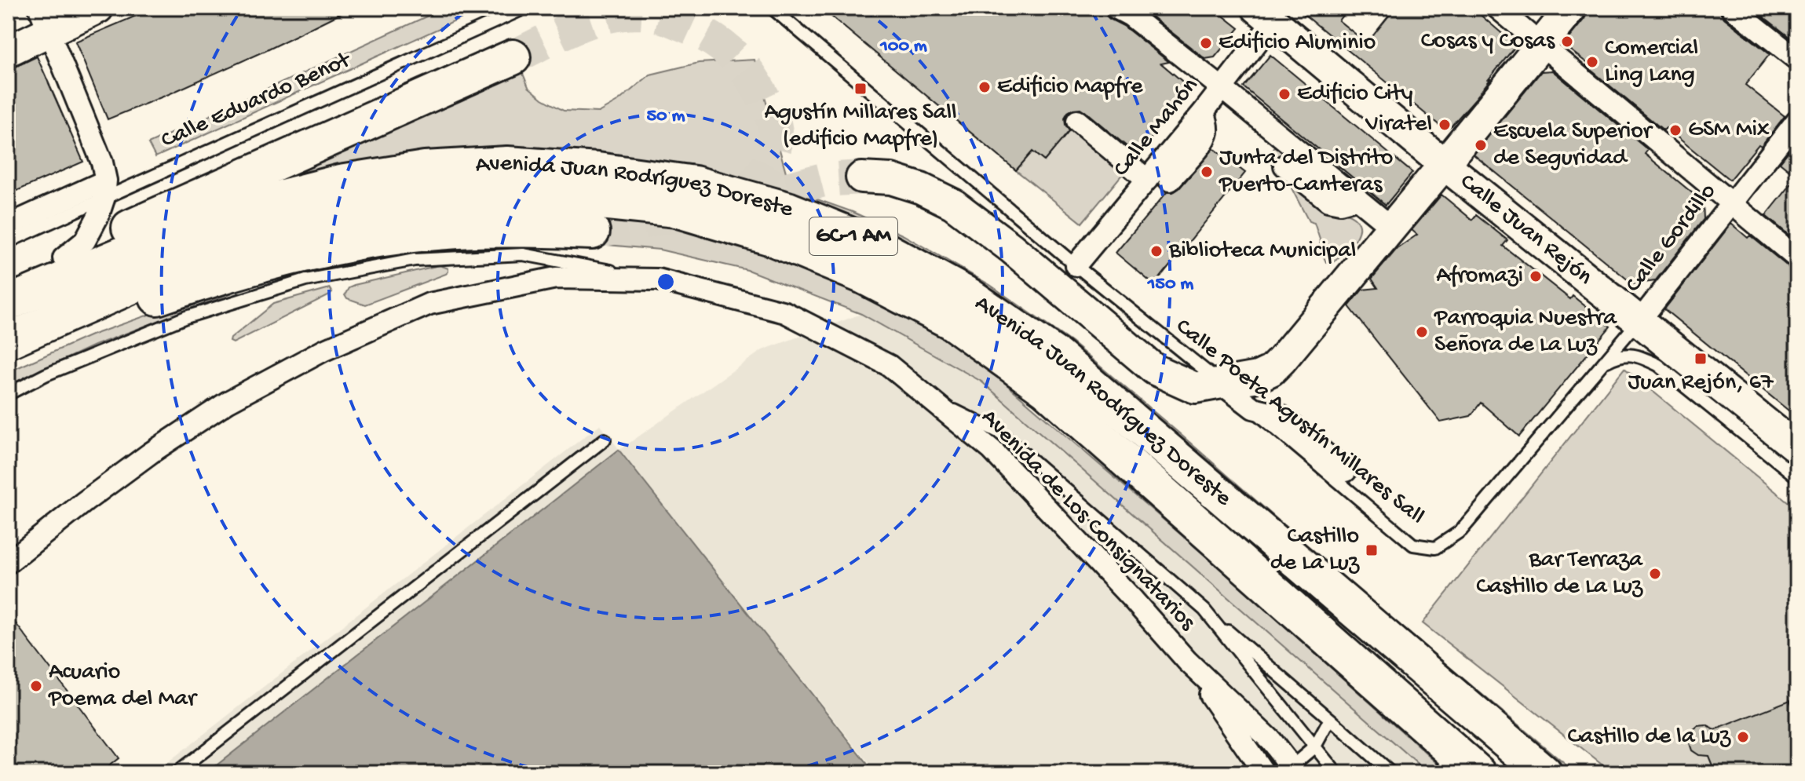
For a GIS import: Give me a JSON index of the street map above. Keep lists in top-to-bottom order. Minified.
{"streets":{"highway":["Avenida Juan Rodríguez Doreste","GC-1 AM"],"street":["Calle Eduardo Benot","Calle Mahón","Calle Juan Rejón","Calle Gordillo","Avenida de Los Consignatarios"],"lane":["Calle Poeta Agustín Millares Sall"]},"crossings":[["Calle Mahón","Calle Juan Rejón"],["Calle Mahón","Calle Poeta Agustín Millares Sall"],["Calle Juan Rejón","Calle Gordillo"],["Calle Gordillo","Calle Poeta Agustín Millares Sall"]],"places":{"other":["Cosas y Cosas","Edificio Aluminio","Comercial Ling Lang","Edificio Mapfre","Edificio City","Viratel","GSM Mix","Escuela Superior de Seguridad","Junta del Distrito Puerto-Canteras","Biblioteca Municipal","Afromazi","Parroquia Nuestra Señora de La Luz","Bar Terraza Castillo de La Luz","Acuario Poema del Mar","Castillo de la Luz"],"transit":["Agustín Millares Sall (edificio Mapfre)","Juan Rejón, 67","Castillo de La Luz"]},"rings":["100 m","50 m","150 m"]}
